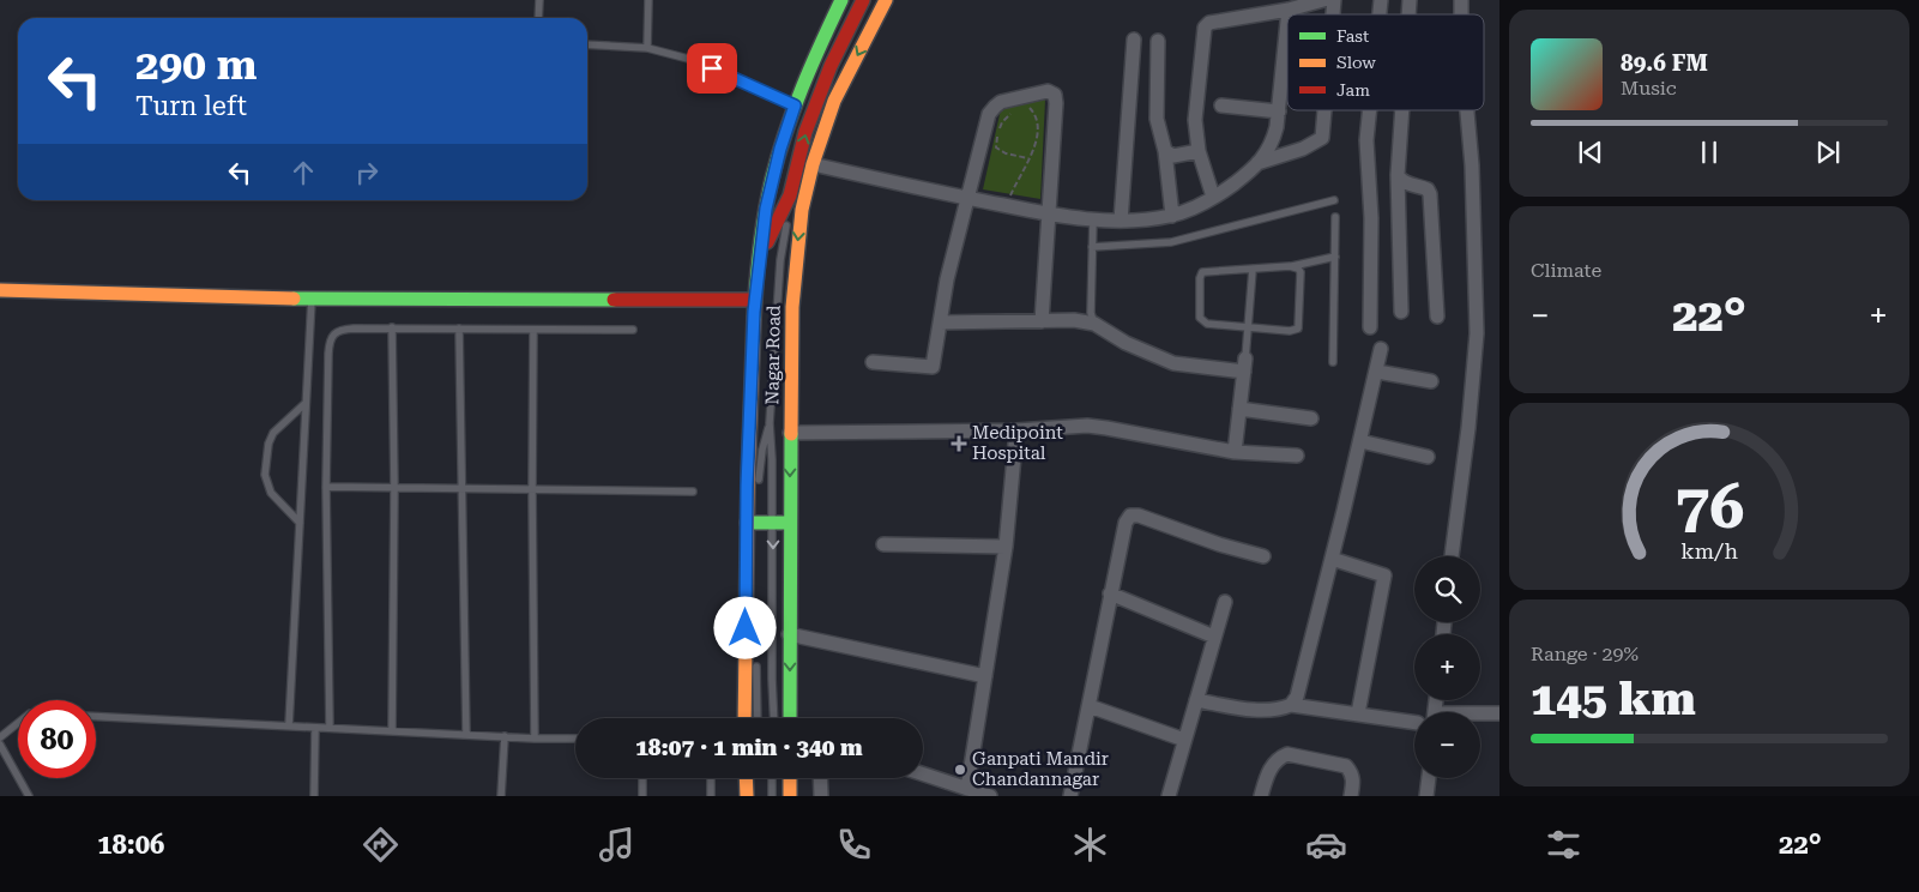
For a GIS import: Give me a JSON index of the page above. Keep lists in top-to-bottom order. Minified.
{"streets":{"main road":["Nagar Road"]},"places":{"health":["Medipoint Hospital"],"other":["Ganpati Mandir Chandannagar"]},"legend":["Fast","Slow","Jam"],"page":{"turn":["290 m","Turn left"],"song":["89.6 FM","Music"],"tile":["Climate",["Range · 29%","145 km"]],"heat":["−","22°","+"],"map_buttons":["+","−"],"limit":"80","trip":"18:07 · 1 min · 340 m","tabs":["18:06","22°"],"gauge":["76","km/h"]}}
